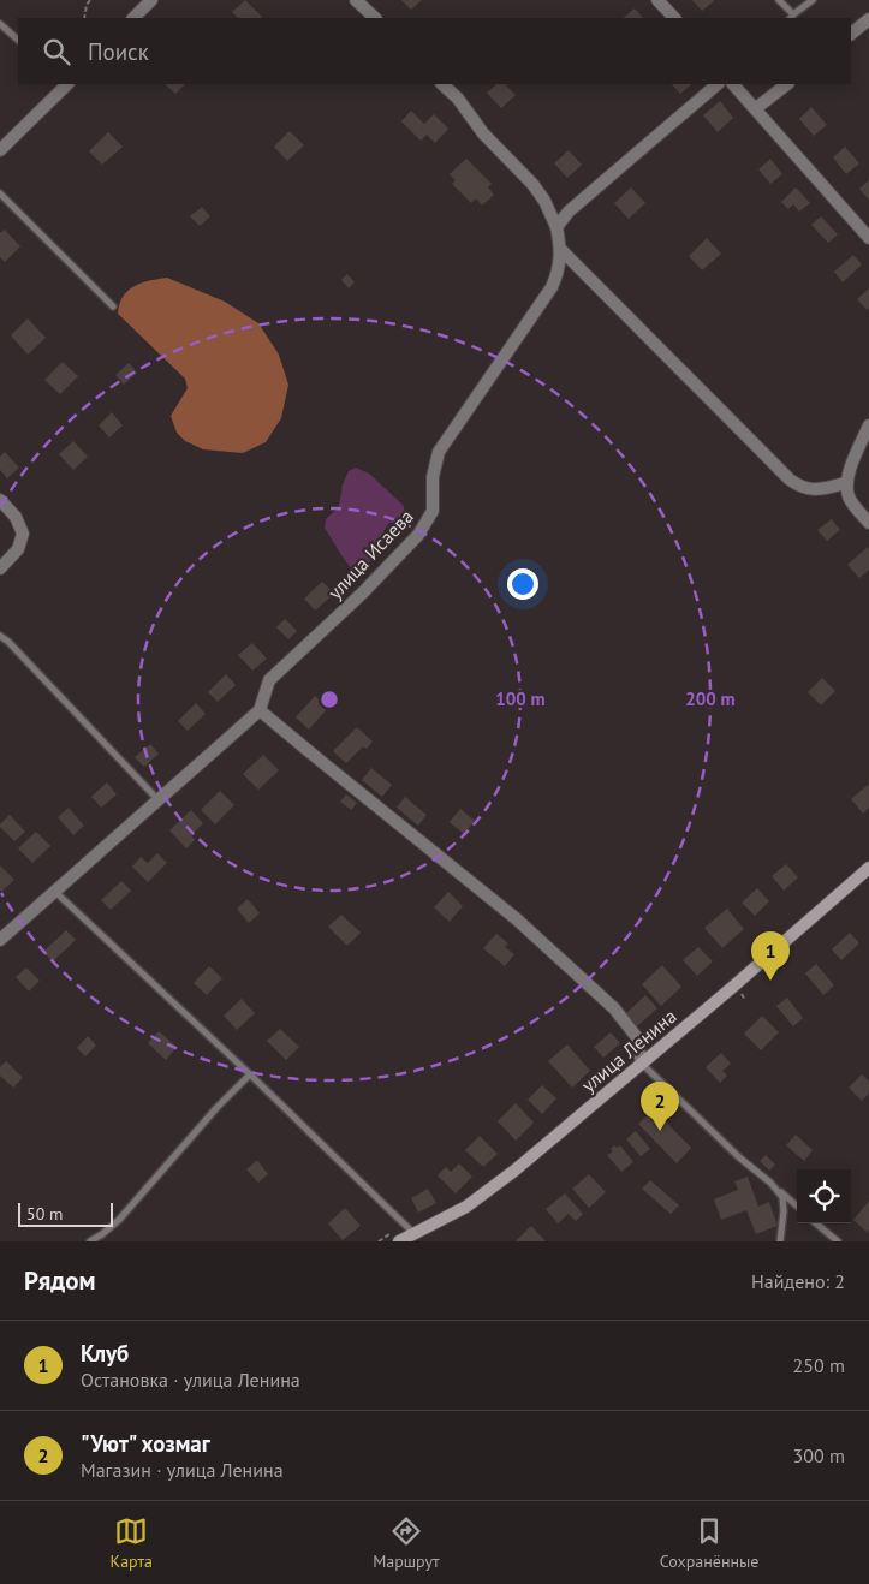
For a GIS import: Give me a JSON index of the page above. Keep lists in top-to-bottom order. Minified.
{"streets":{"main road":["улица Ленина"],"street":["улица Исаева"]},"scale_bar":"50 m","page":{"search":"Поиск","pins":["1","2"],"scale":"50 m","heading":["Рядом","Найдено: 2"],"list":[{"mark":"1","name":"Клуб","note":"Остановка · улица Ленина","value":"250 m"},{"mark":"2","name":"\"Уют\" хозмаг","note":"Магазин · улица Ленина","value":"300 m"}],"nav":["Карта","Маршрут","Сохранённые"]},"rings":["100 m","200 m"]}
